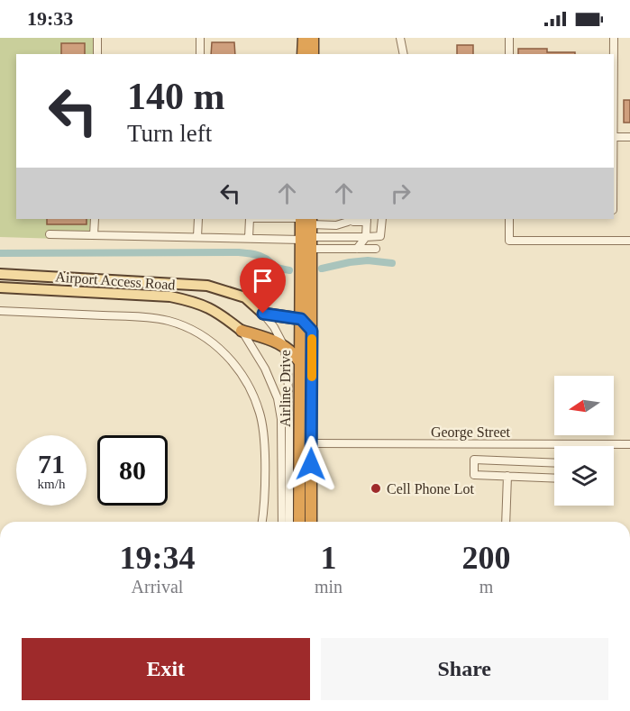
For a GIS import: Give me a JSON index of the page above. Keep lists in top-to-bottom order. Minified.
{"streets":{"highway":["Airline Drive"],"main road":["Airport Access Road"],"street":["George Street"]},"crossings":[["Airline Drive","George Street"]],"places":["Cell Phone Lot"],"north":"left","page":{"status":"19:33","turn":["140 m","Turn left"],"speed":"71 km/h","limit":"80","eta":["19:34","Arrival","1","min","200","m"],"buttons":["Exit","Share"]}}
